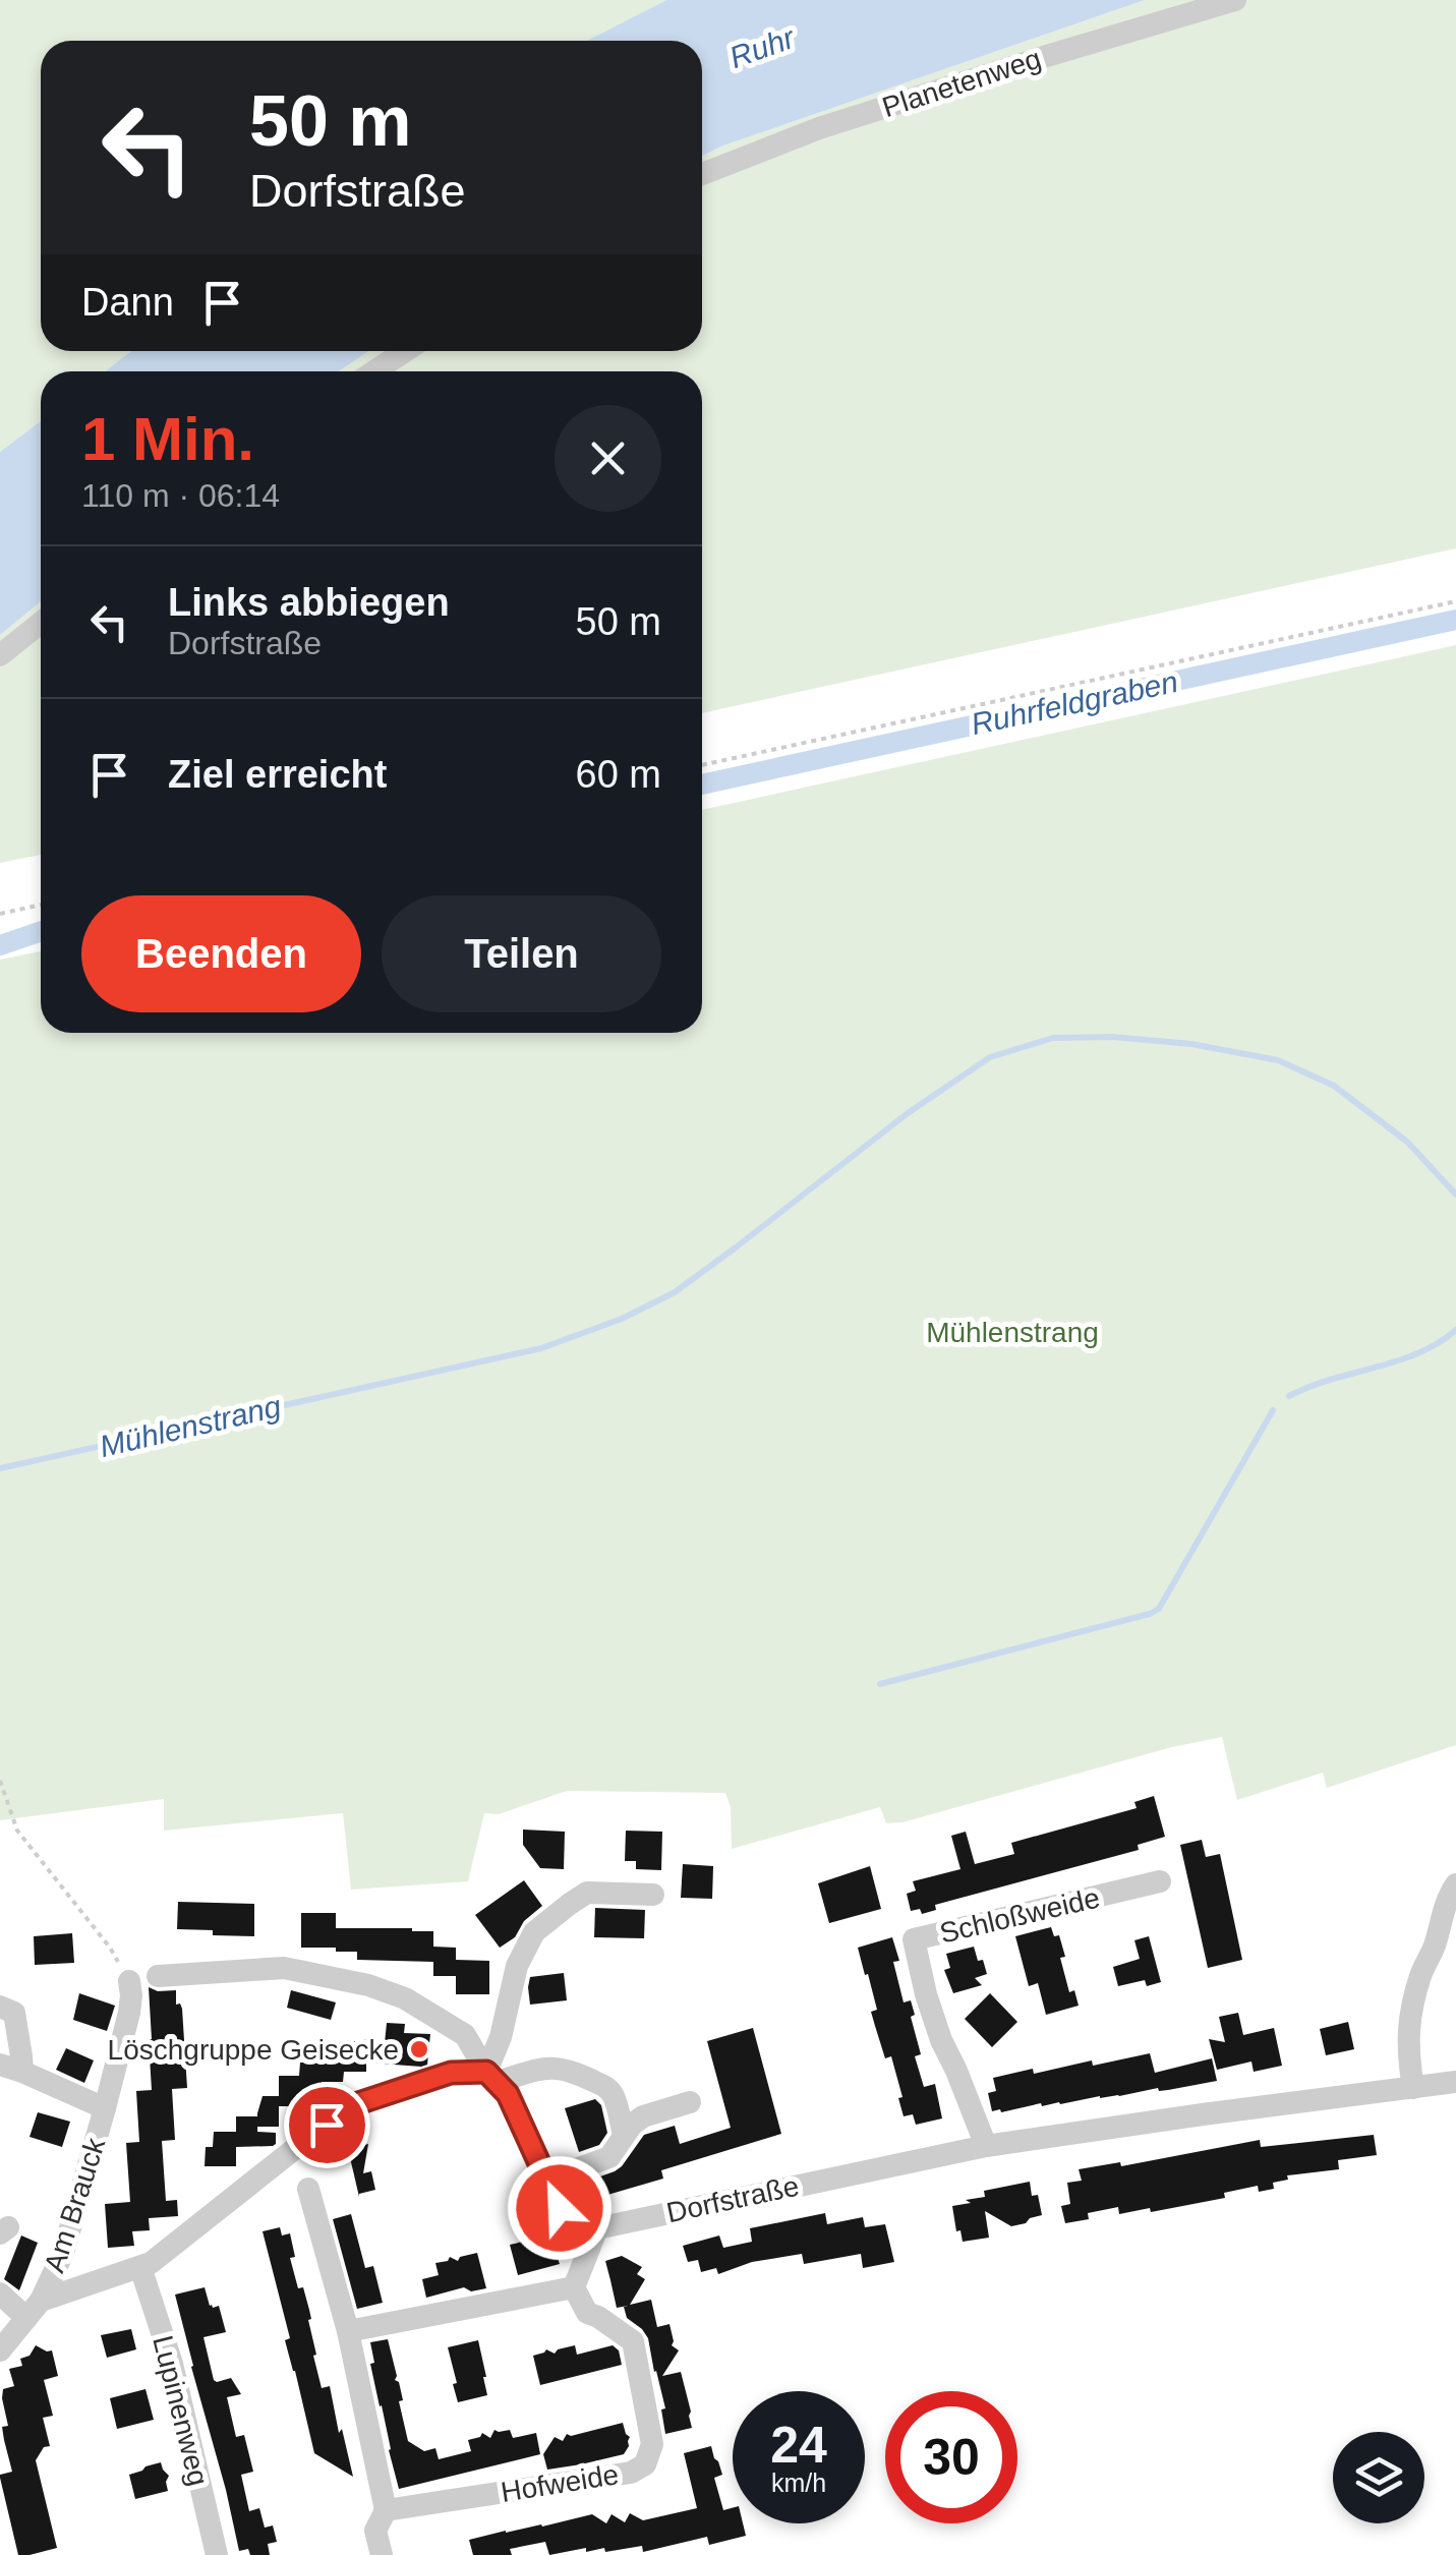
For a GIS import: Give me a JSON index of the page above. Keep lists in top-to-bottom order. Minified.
{"streets":{"street":["Planetenweg","Schloßweide","Dorfstraße","Am Brauck","Lupinenweg","Hofweide"]},"crossings":[["Schloßweide","Dorfstraße"]],"water":["Ruhr","Ruhrfeldgraben","Mühlenstrang"],"parks":["Mühlenstrang"],"places":["Löschgruppe Geisecke"],"page":{"turn":["50 m","Dorfstraße"],"then":"Dann","heading":["1 Min.","110 m · 06:14"],"list":[{"name":"Links abbiegen","note":"Dorfstraße","value":"50 m"},{"name":"Ziel erreicht","value":"60 m"}],"buttons":["Beenden","Teilen"],"speed":"24 km/h","limit":"30"}}
